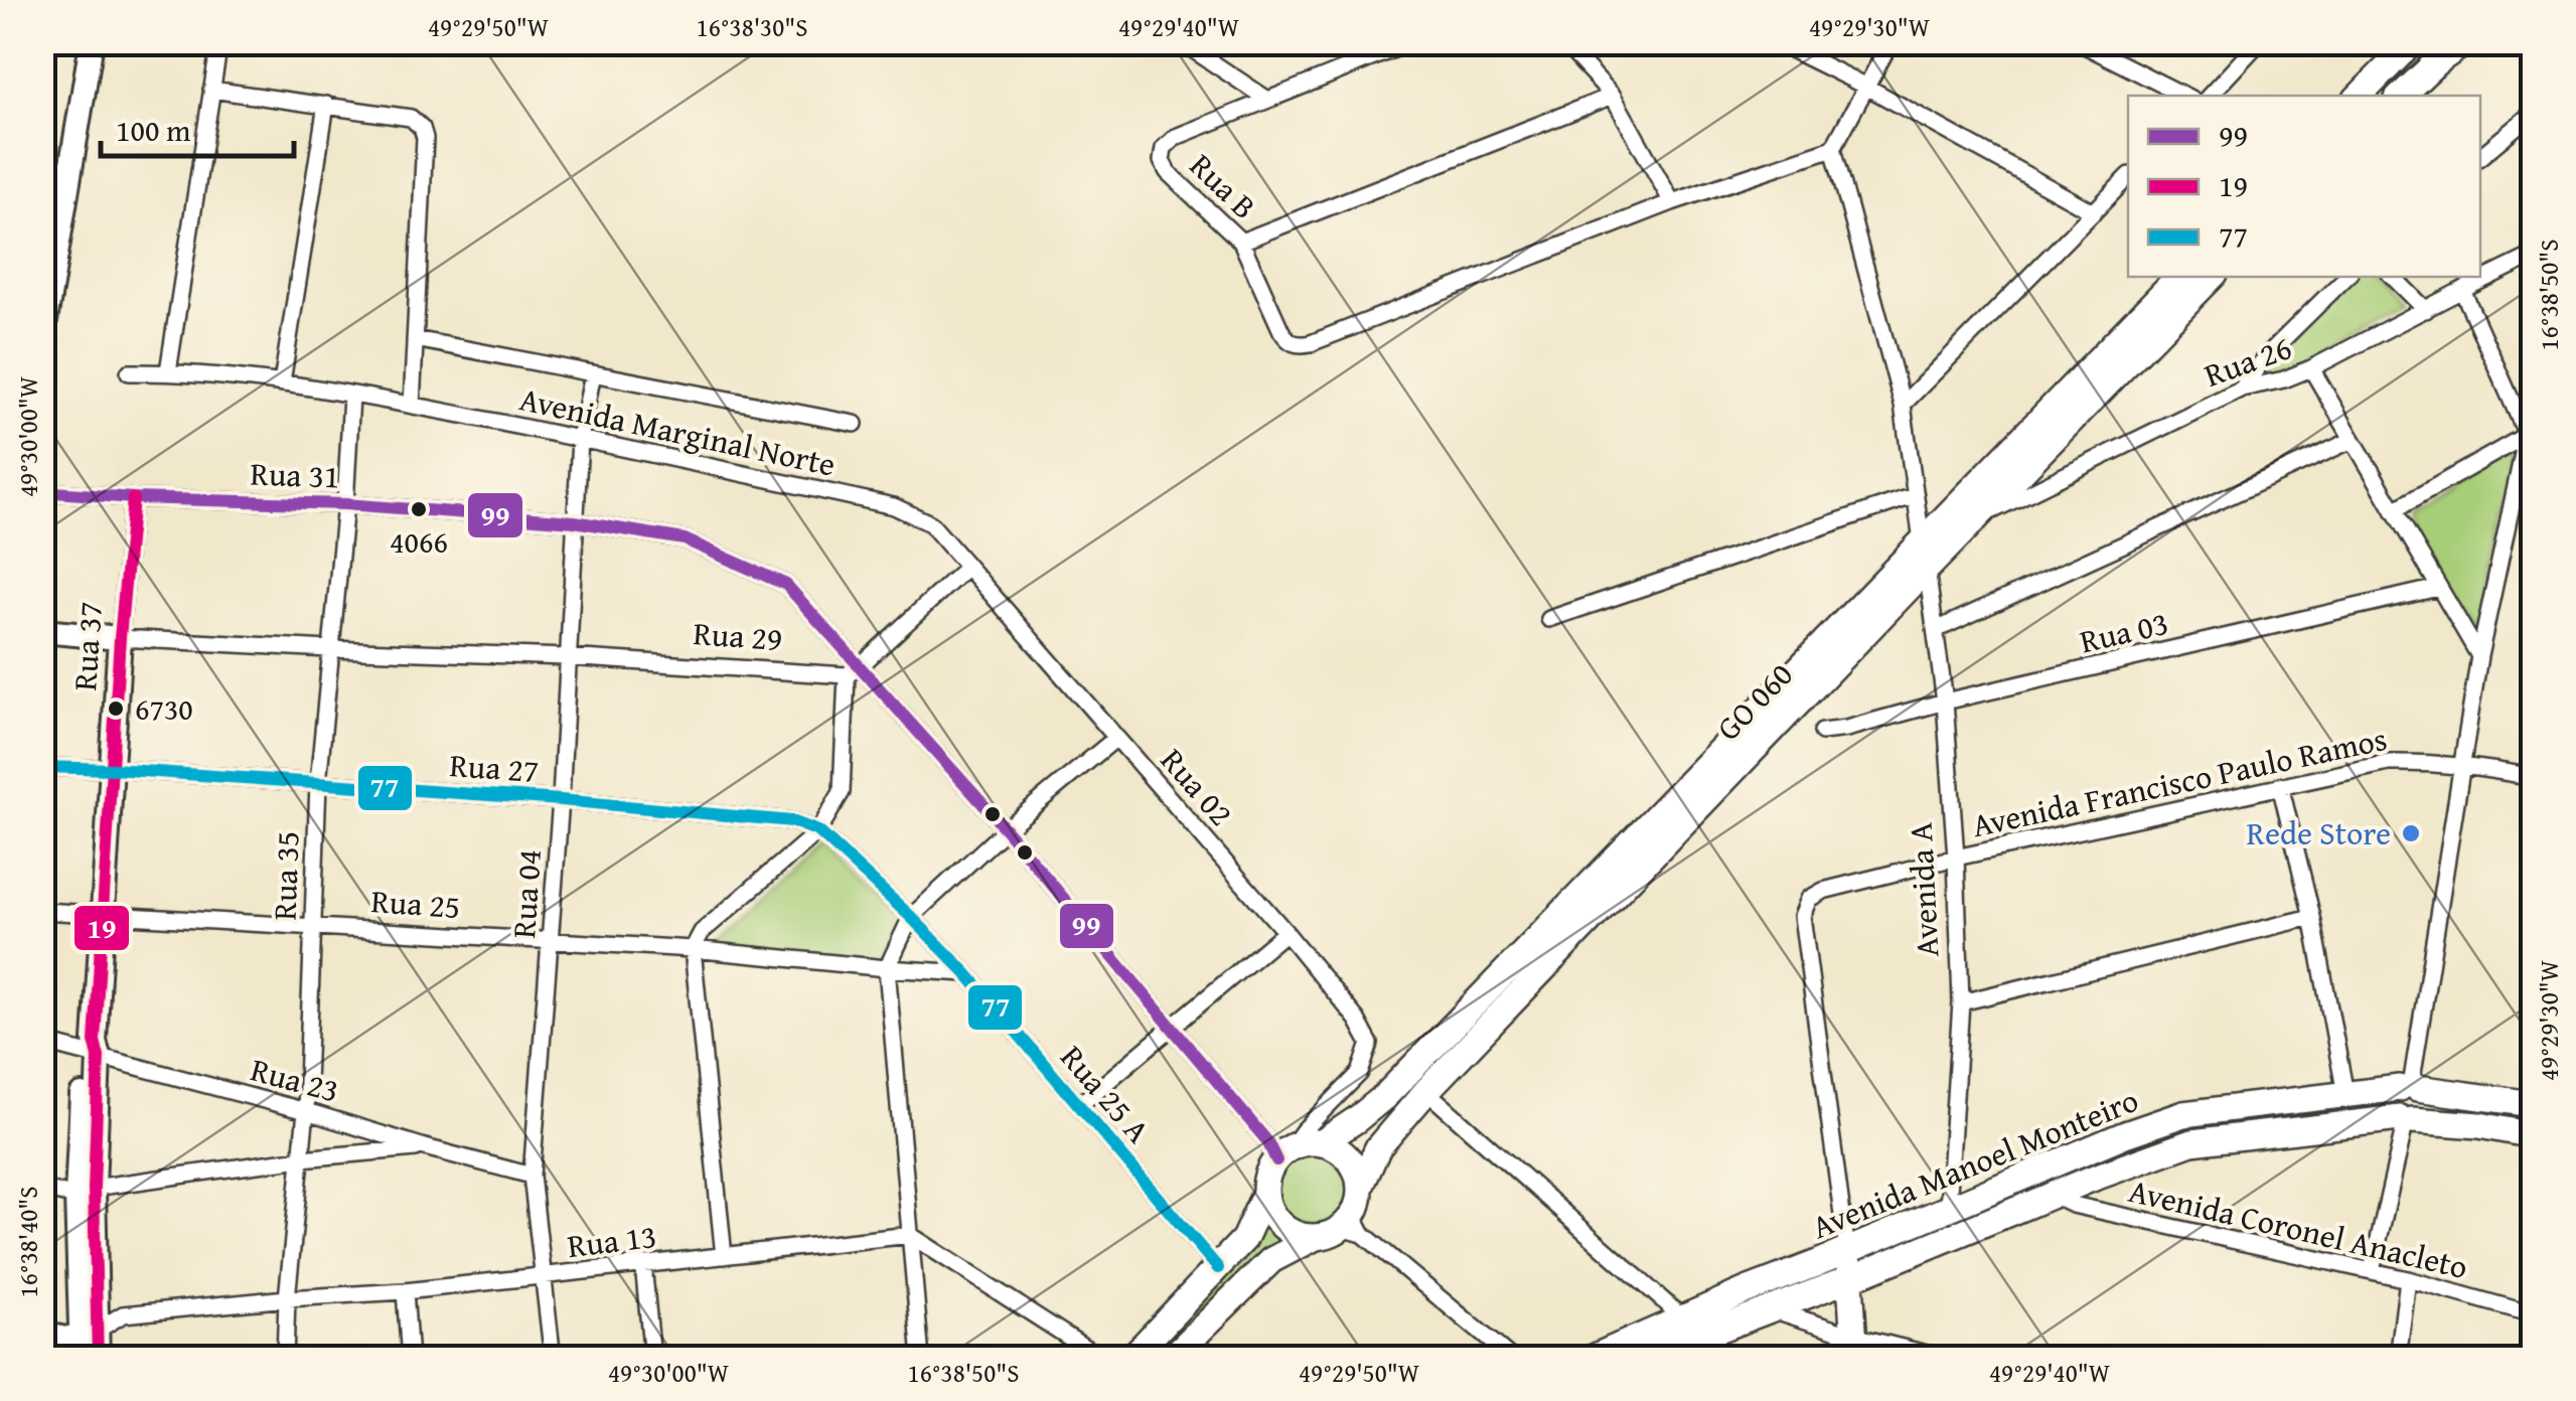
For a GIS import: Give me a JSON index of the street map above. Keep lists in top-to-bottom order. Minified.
{"streets":{"main road":["GO 060","Avenida Manoel Monteiro"],"street":["Rua B","Rua 26","Avenida Marginal Norte","Rua 31","Rua 03","Rua 29","Rua 37","Rua 27","Avenida Francisco Paulo Ramos","Rua 02","Rua 35","Avenida A","Rua 04","Rua 25","Rua 23","Rua 25 A","Avenida Coronel Anacleto","Rua 13"]},"crossings":[["Rua 26","GO 060"],["Avenida Marginal Norte","Rua 02"],["Avenida Marginal Norte","Rua 35"],["Avenida Marginal Norte","Rua 04"],["Rua 31","Rua 29"],["Rua 31","Rua 37"],["Rua 31","Rua 35"],["Rua 31","Rua 04"],["Rua 03","Avenida A"],["Rua 29","Rua 37"],["Rua 29","Rua 35"],["Rua 29","Rua 04"],["Rua 37","Rua 27"],["Rua 37","Rua 25"],["Rua 37","Rua 23"],["GO 060","Rua 02"],["GO 060","Avenida A"],["Rua 27","Rua 35"],["Rua 27","Rua 04"],["Rua 27","Rua 25 A"],["Avenida Francisco Paulo Ramos","Avenida A"],["Avenida Francisco Paulo Ramos","Avenida Manoel Monteiro"],["Rua 02","Rua 25"],["Rua 02","Rua 25 A"],["Rua 35","Rua 25"],["Rua 35","Rua 23"],["Rua 35","Rua 13"],["Avenida A","Avenida Manoel Monteiro"],["Rua 04","Rua 25"],["Rua 04","Rua 23"],["Rua 04","Rua 13"],["Rua 25","Rua 25 A"],["Avenida Manoel Monteiro","Avenida Coronel Anacleto"]],"places":["4066","6730","Rede Store"],"lines":["transit line 99","transit line 19","transit line 77"],"legend":["99","19","77"],"scale_bar":"100 m","coordinates":["49°29'50\"W","16°38'30\"S","49°29'40\"W","49°29'30\"W","16°38'50\"S","49°30'00\"W","16°38'40\"S"]}
